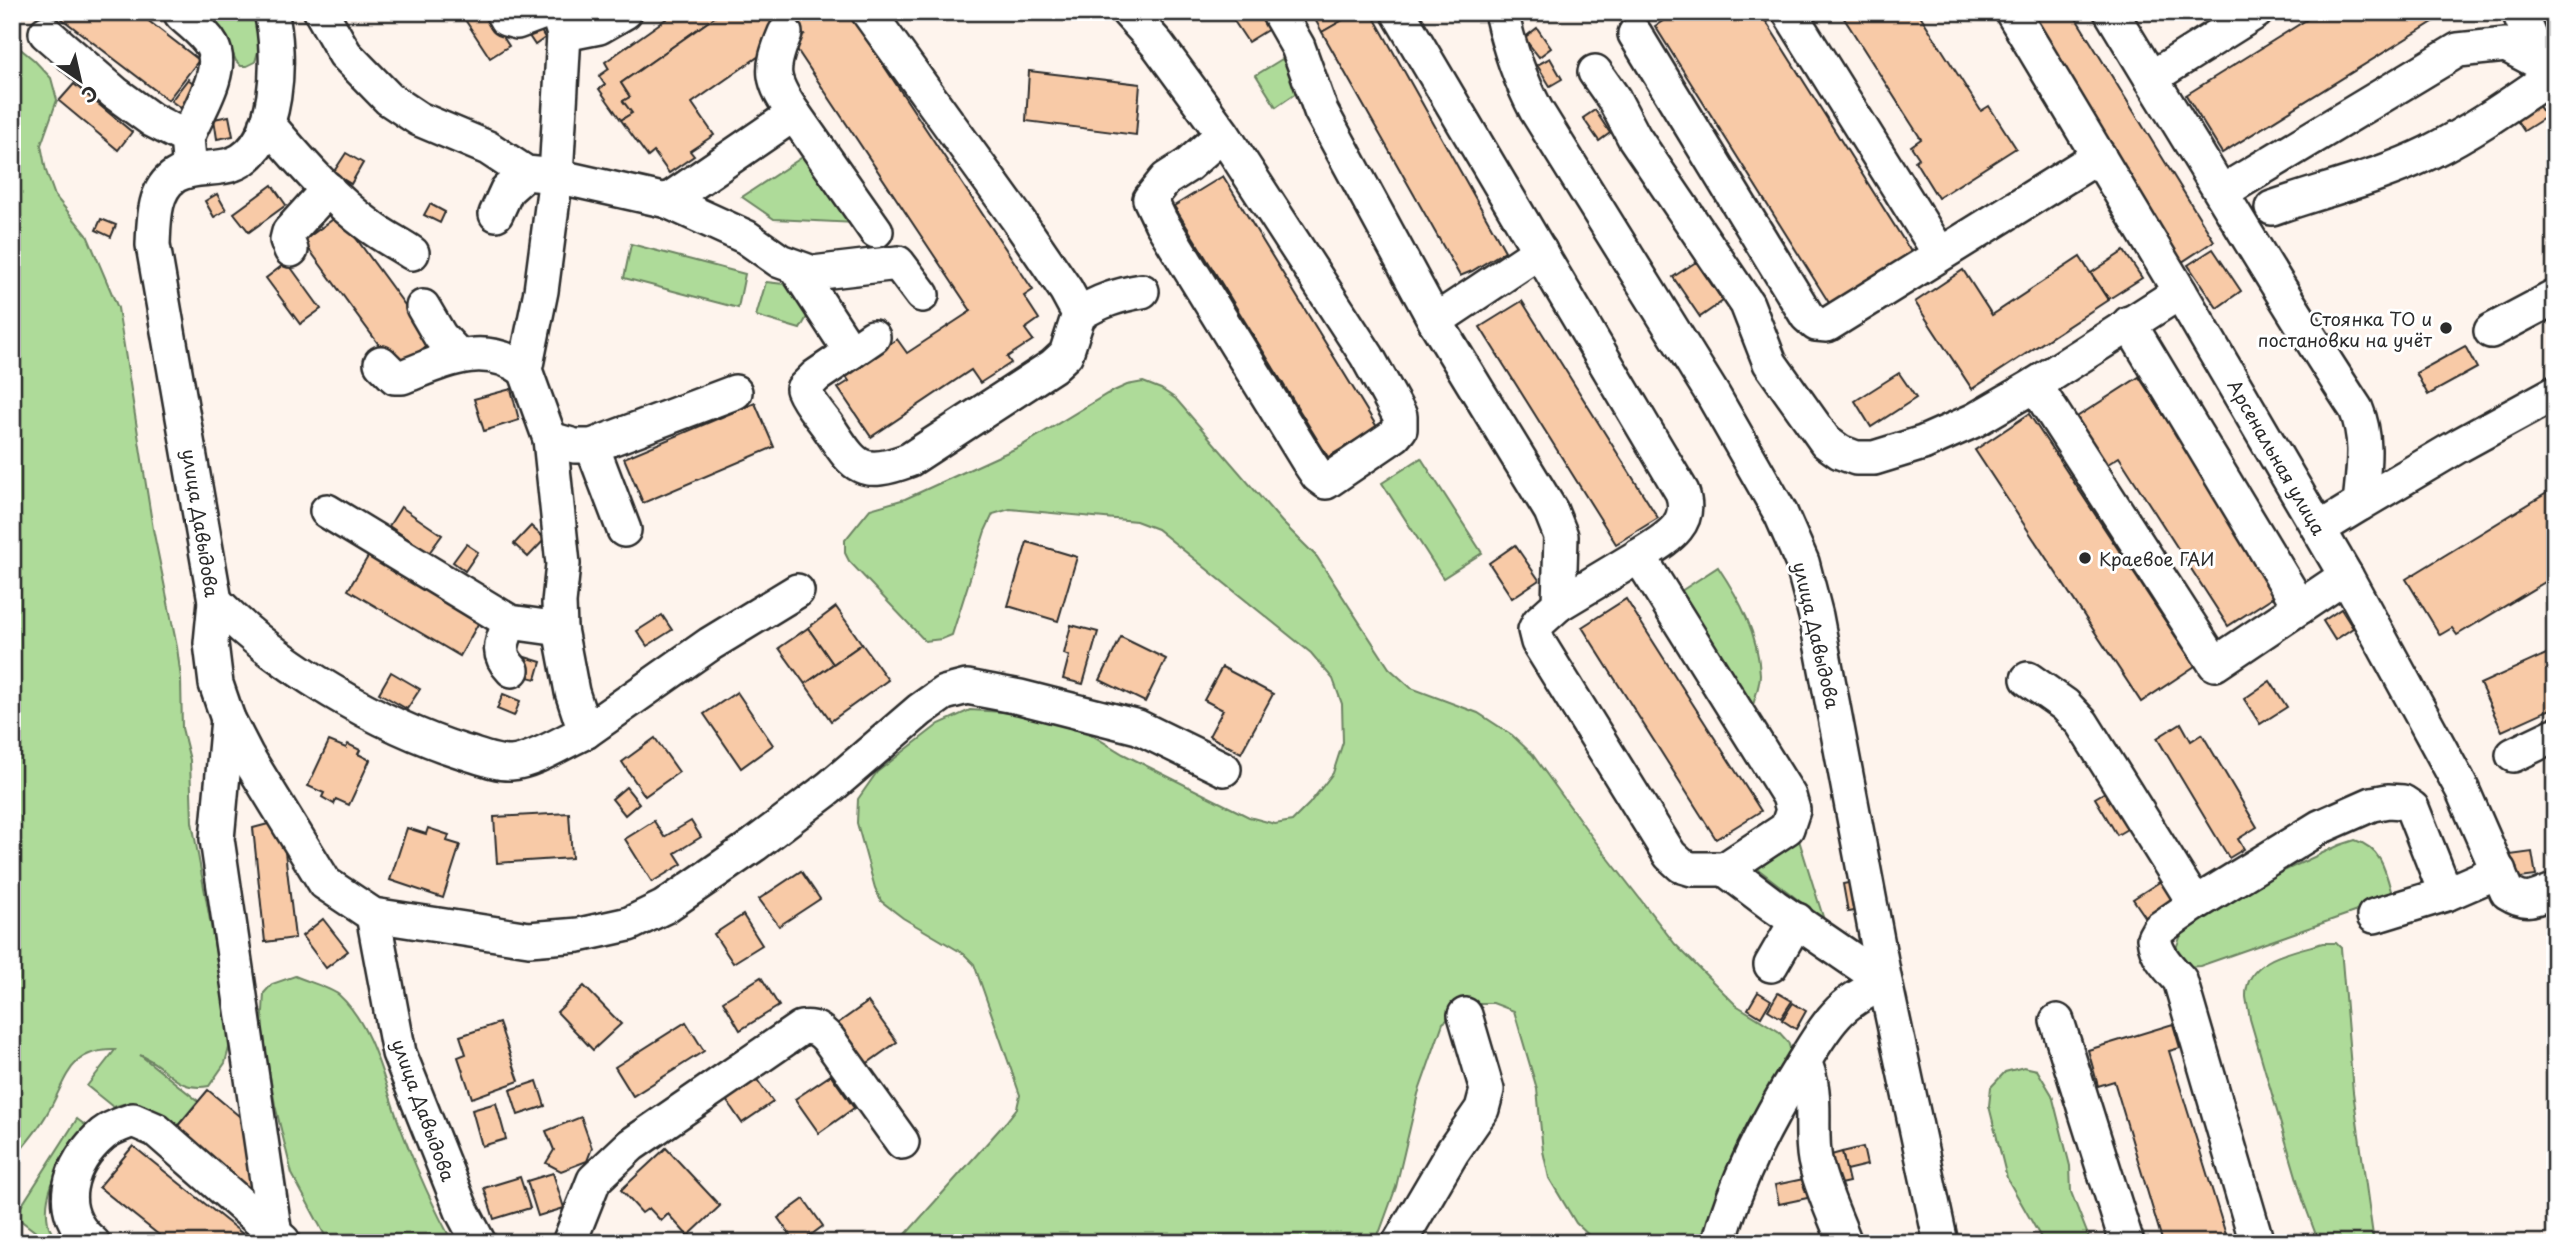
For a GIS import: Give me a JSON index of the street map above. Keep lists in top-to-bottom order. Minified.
{"streets":{"street":["Арсенальная улица","улица Давыдова"]},"places":["Стоянка ТО и постановки на учёт","Краевое ГАИ"],"north":"bottom right"}
